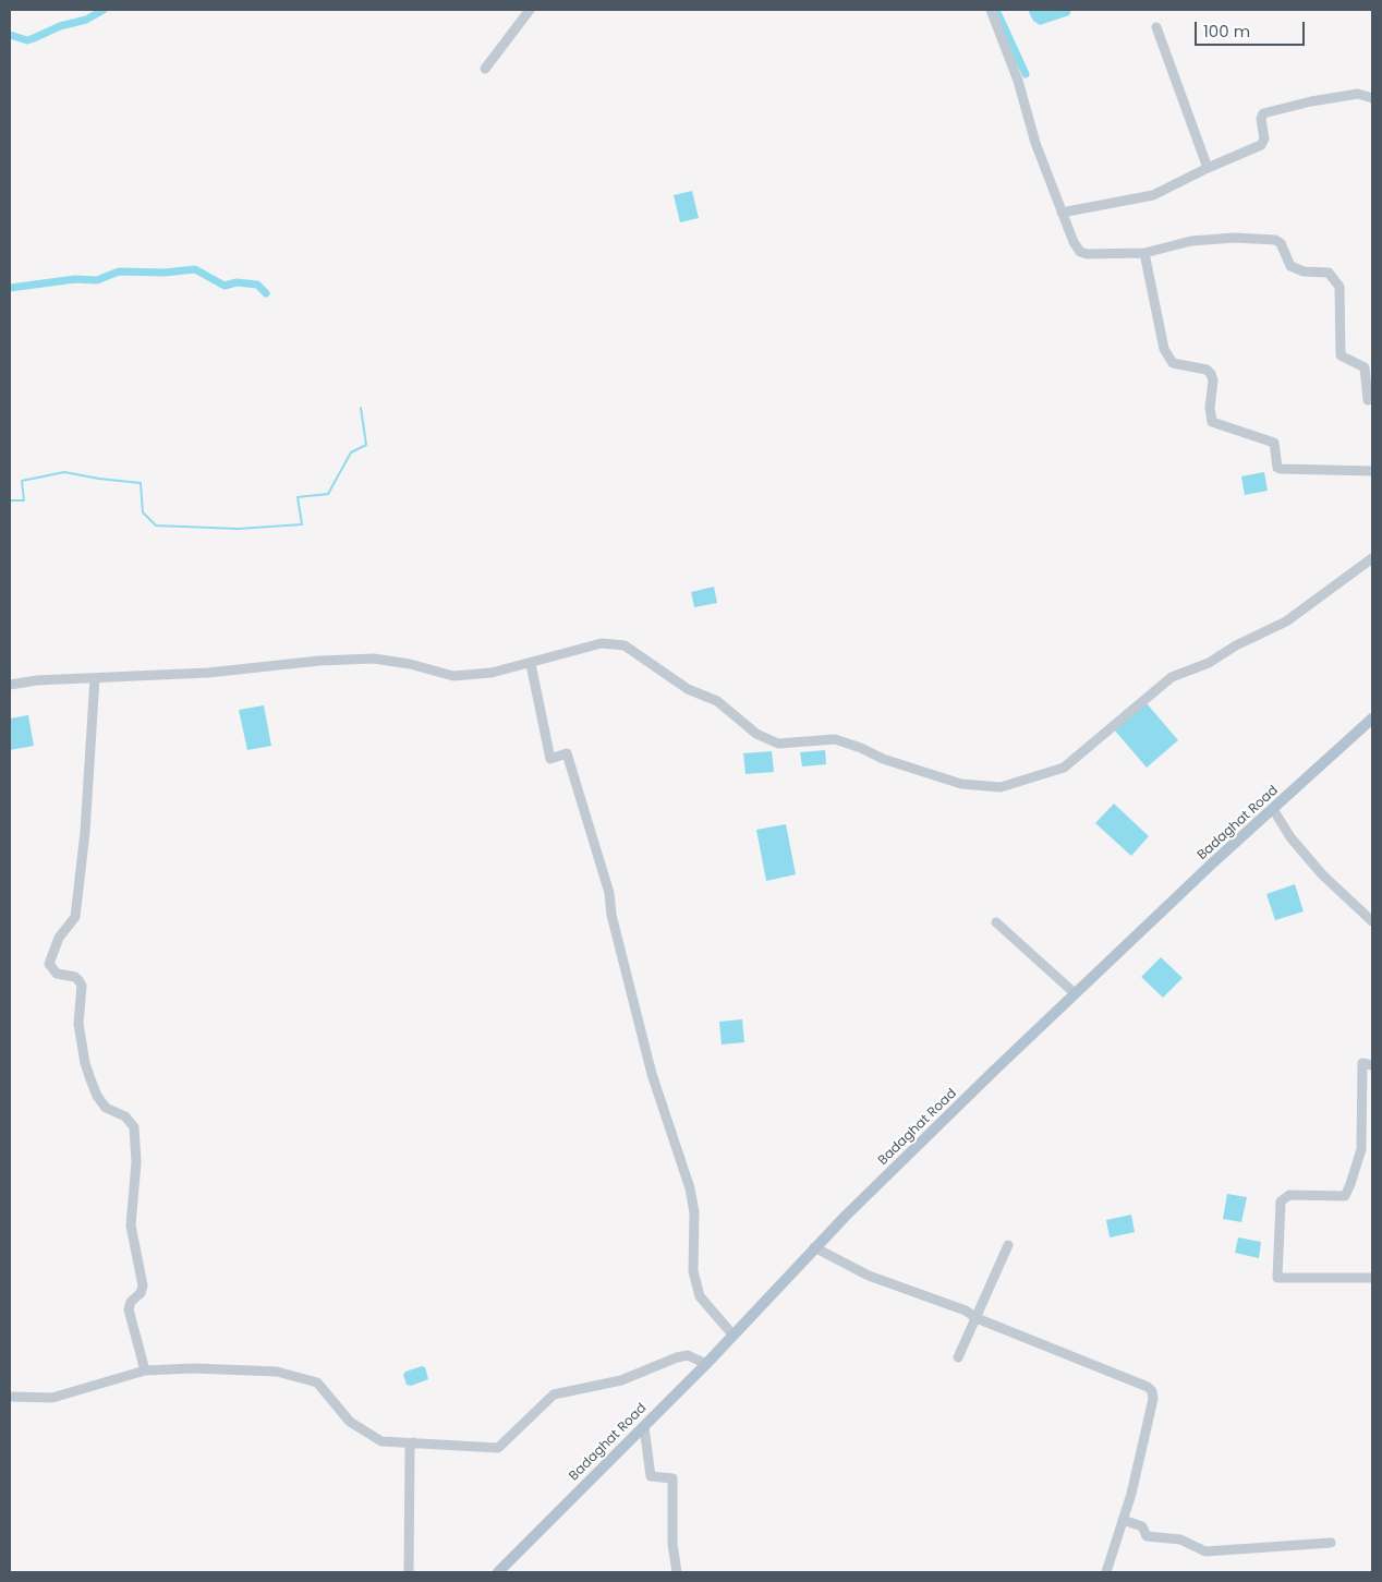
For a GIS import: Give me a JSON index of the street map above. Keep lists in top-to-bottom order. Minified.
{"streets":{"main road":["Badaghat Road"]},"scale_bar":"100 m"}
